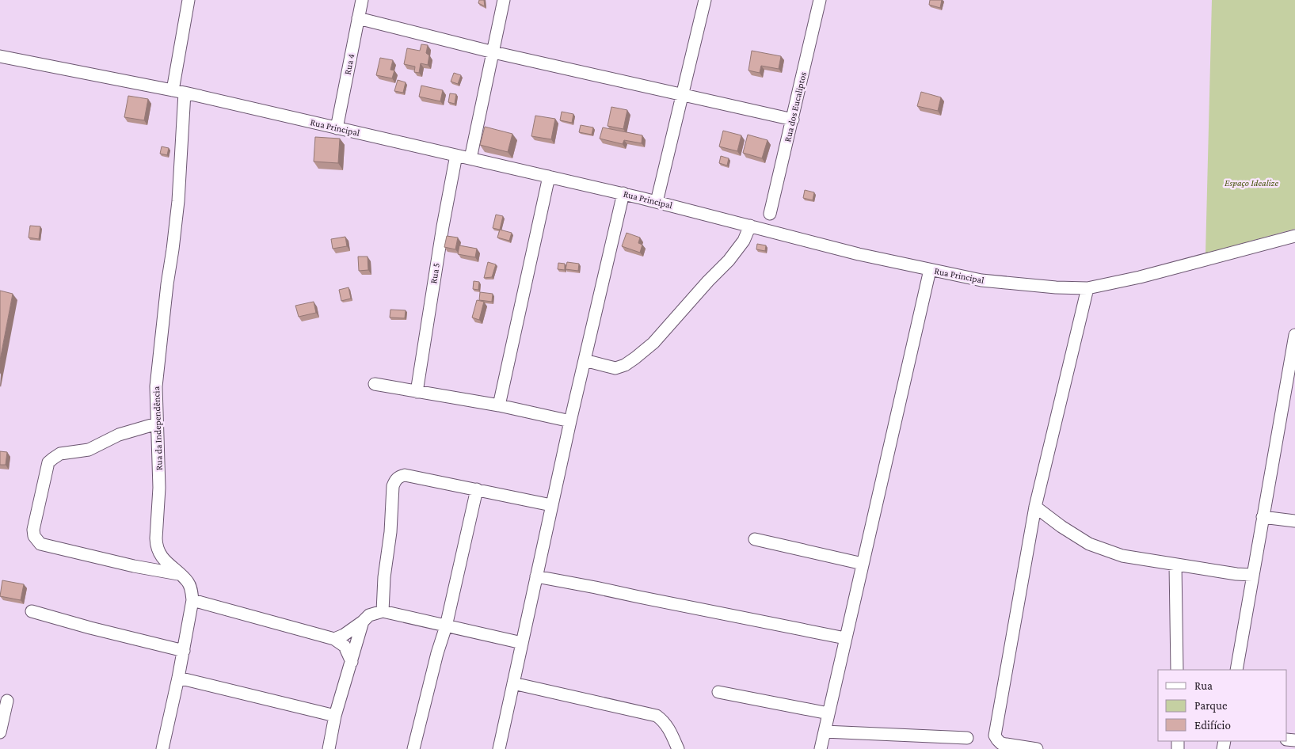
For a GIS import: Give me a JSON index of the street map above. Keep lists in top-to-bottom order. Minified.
{"streets":{"street":["Rua 4","Rua dos Eucaliptos","Rua Principal","Rua 5","Rua da Independência"]},"crossings":[["Rua 4","Rua Principal"],["Rua Principal","Rua 5"],["Rua Principal","Rua da Independência"]],"parks":["Espaço Idealize"],"legend":["Rua","Parque","Edifício"]}
